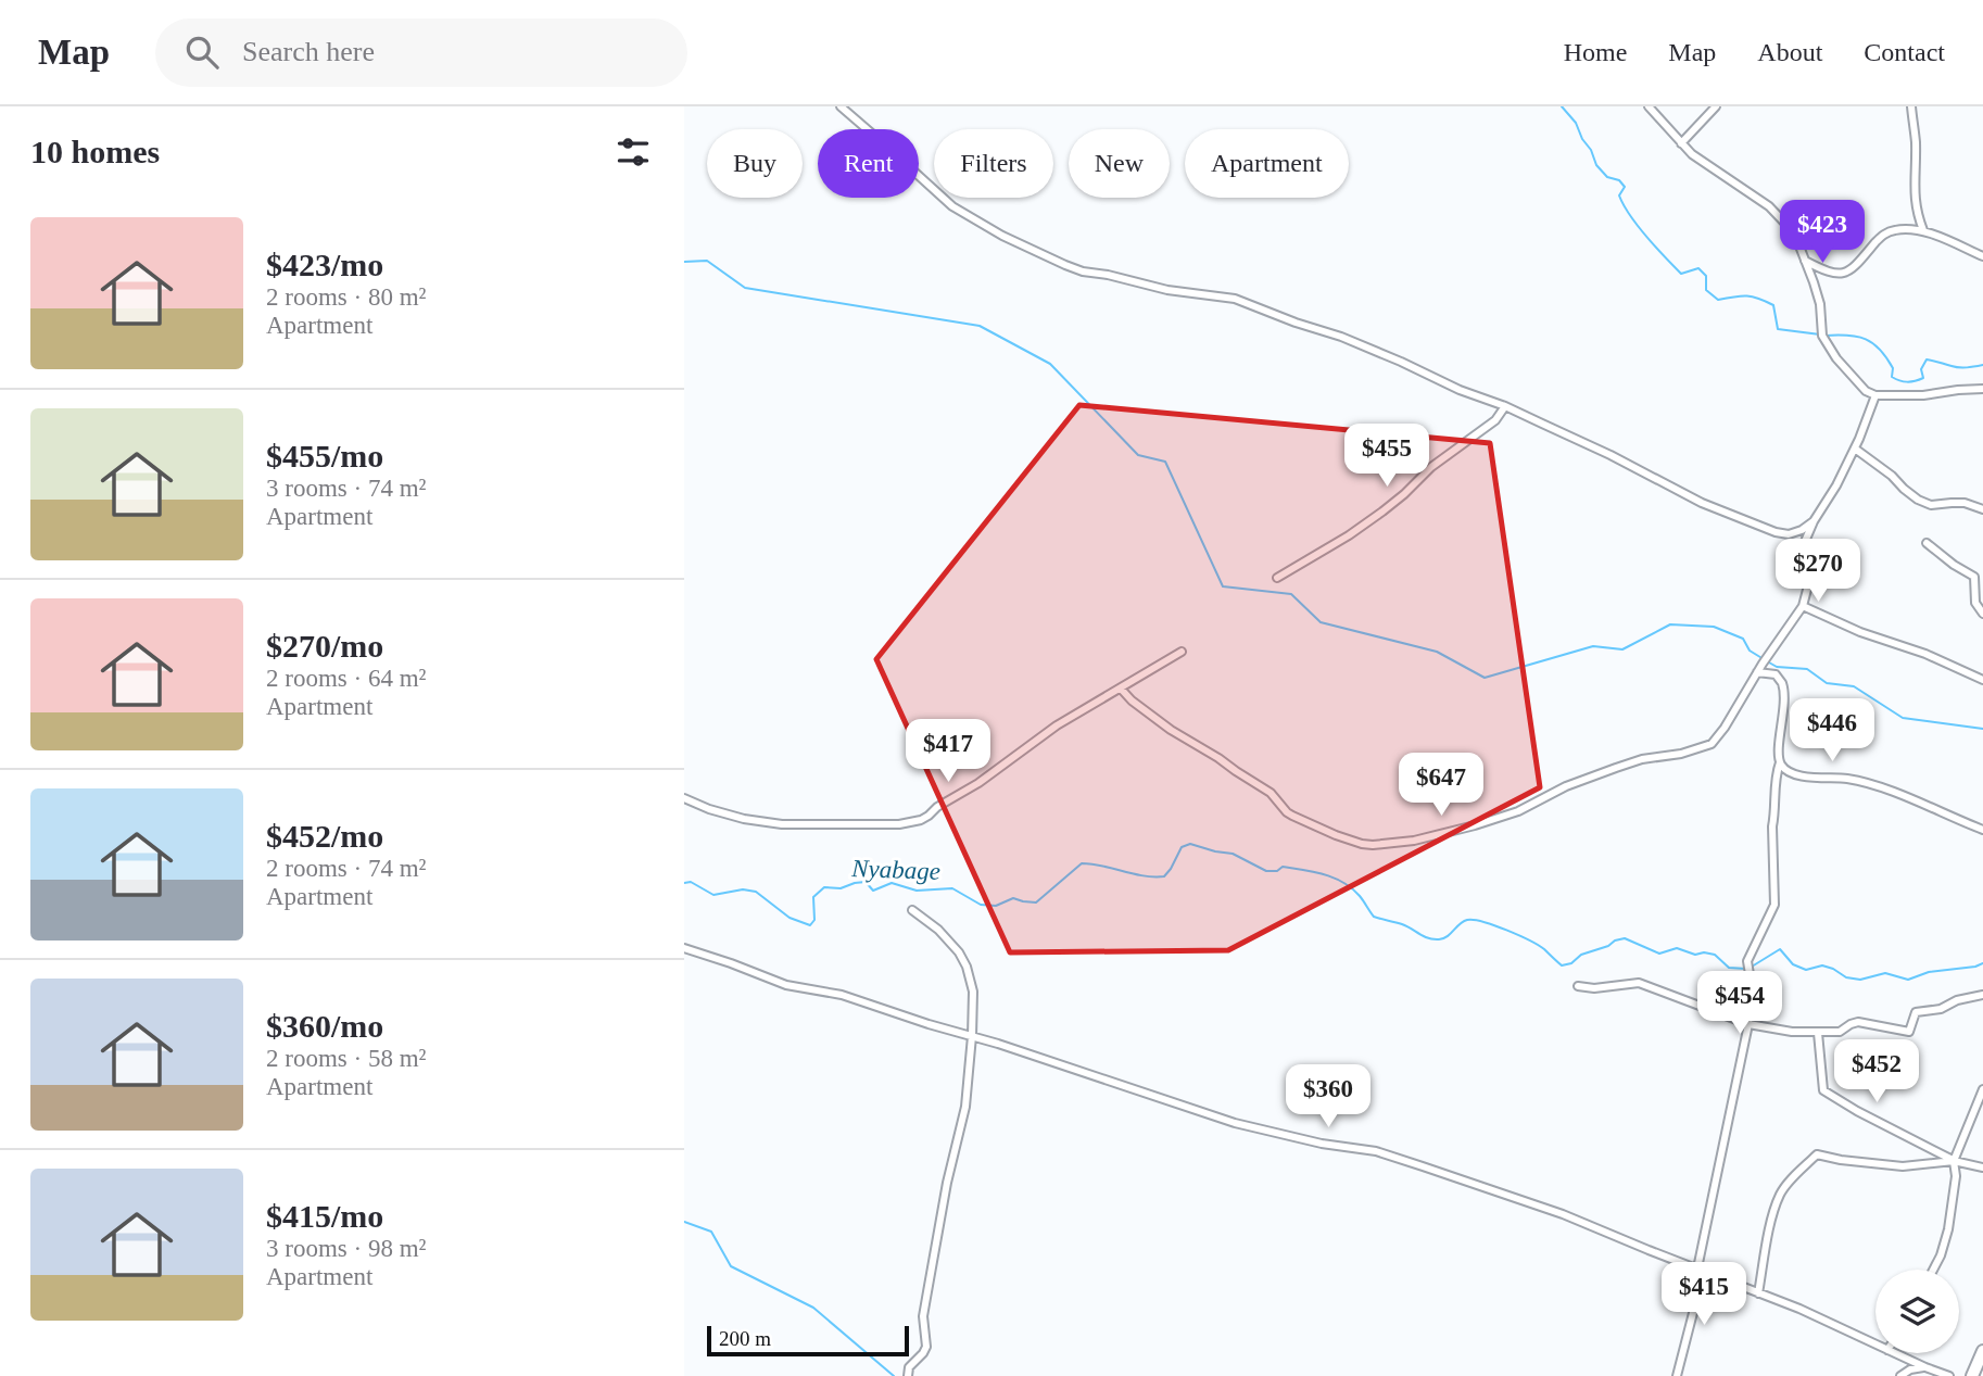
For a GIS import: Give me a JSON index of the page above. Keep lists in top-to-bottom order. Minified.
{"water":["Nyabage"],"scale_bar":"200 m","page":{"header":"Map","search":"Search here","nav":["Home","Map","About","Contact"],"heading":"10 homes","chip":["Buy","Rent","Filters","New","Apartment"],"list":[{"name":"$423/mo","note":"2 rooms · 80 m² · Apartment"},{"name":"$455/mo","note":"3 rooms · 74 m² · Apartment"},{"name":"$270/mo","note":"2 rooms · 64 m² · Apartment"},{"name":"$452/mo","note":"2 rooms · 74 m² · Apartment"},{"name":"$360/mo","note":"2 rooms · 58 m² · Apartment"},{"name":"$415/mo","note":"3 rooms · 98 m² · Apartment"}],"price":["$423","$455","$270","$446","$417","$647","$454","$452","$360","$415"],"scale":"200 m"}}
